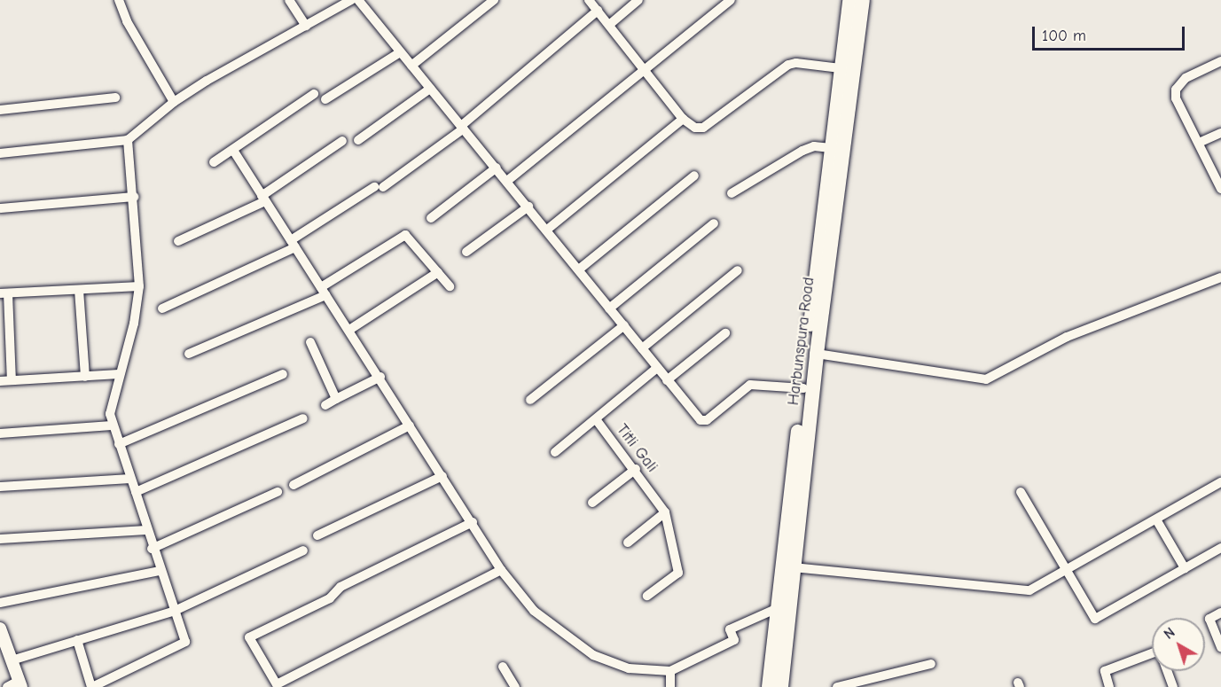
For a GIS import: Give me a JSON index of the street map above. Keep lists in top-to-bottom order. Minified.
{"streets":{"main road":["Harbunspura Road"],"street":["Titli Gali"]},"scale_bar":"100 m","north":"top left"}
